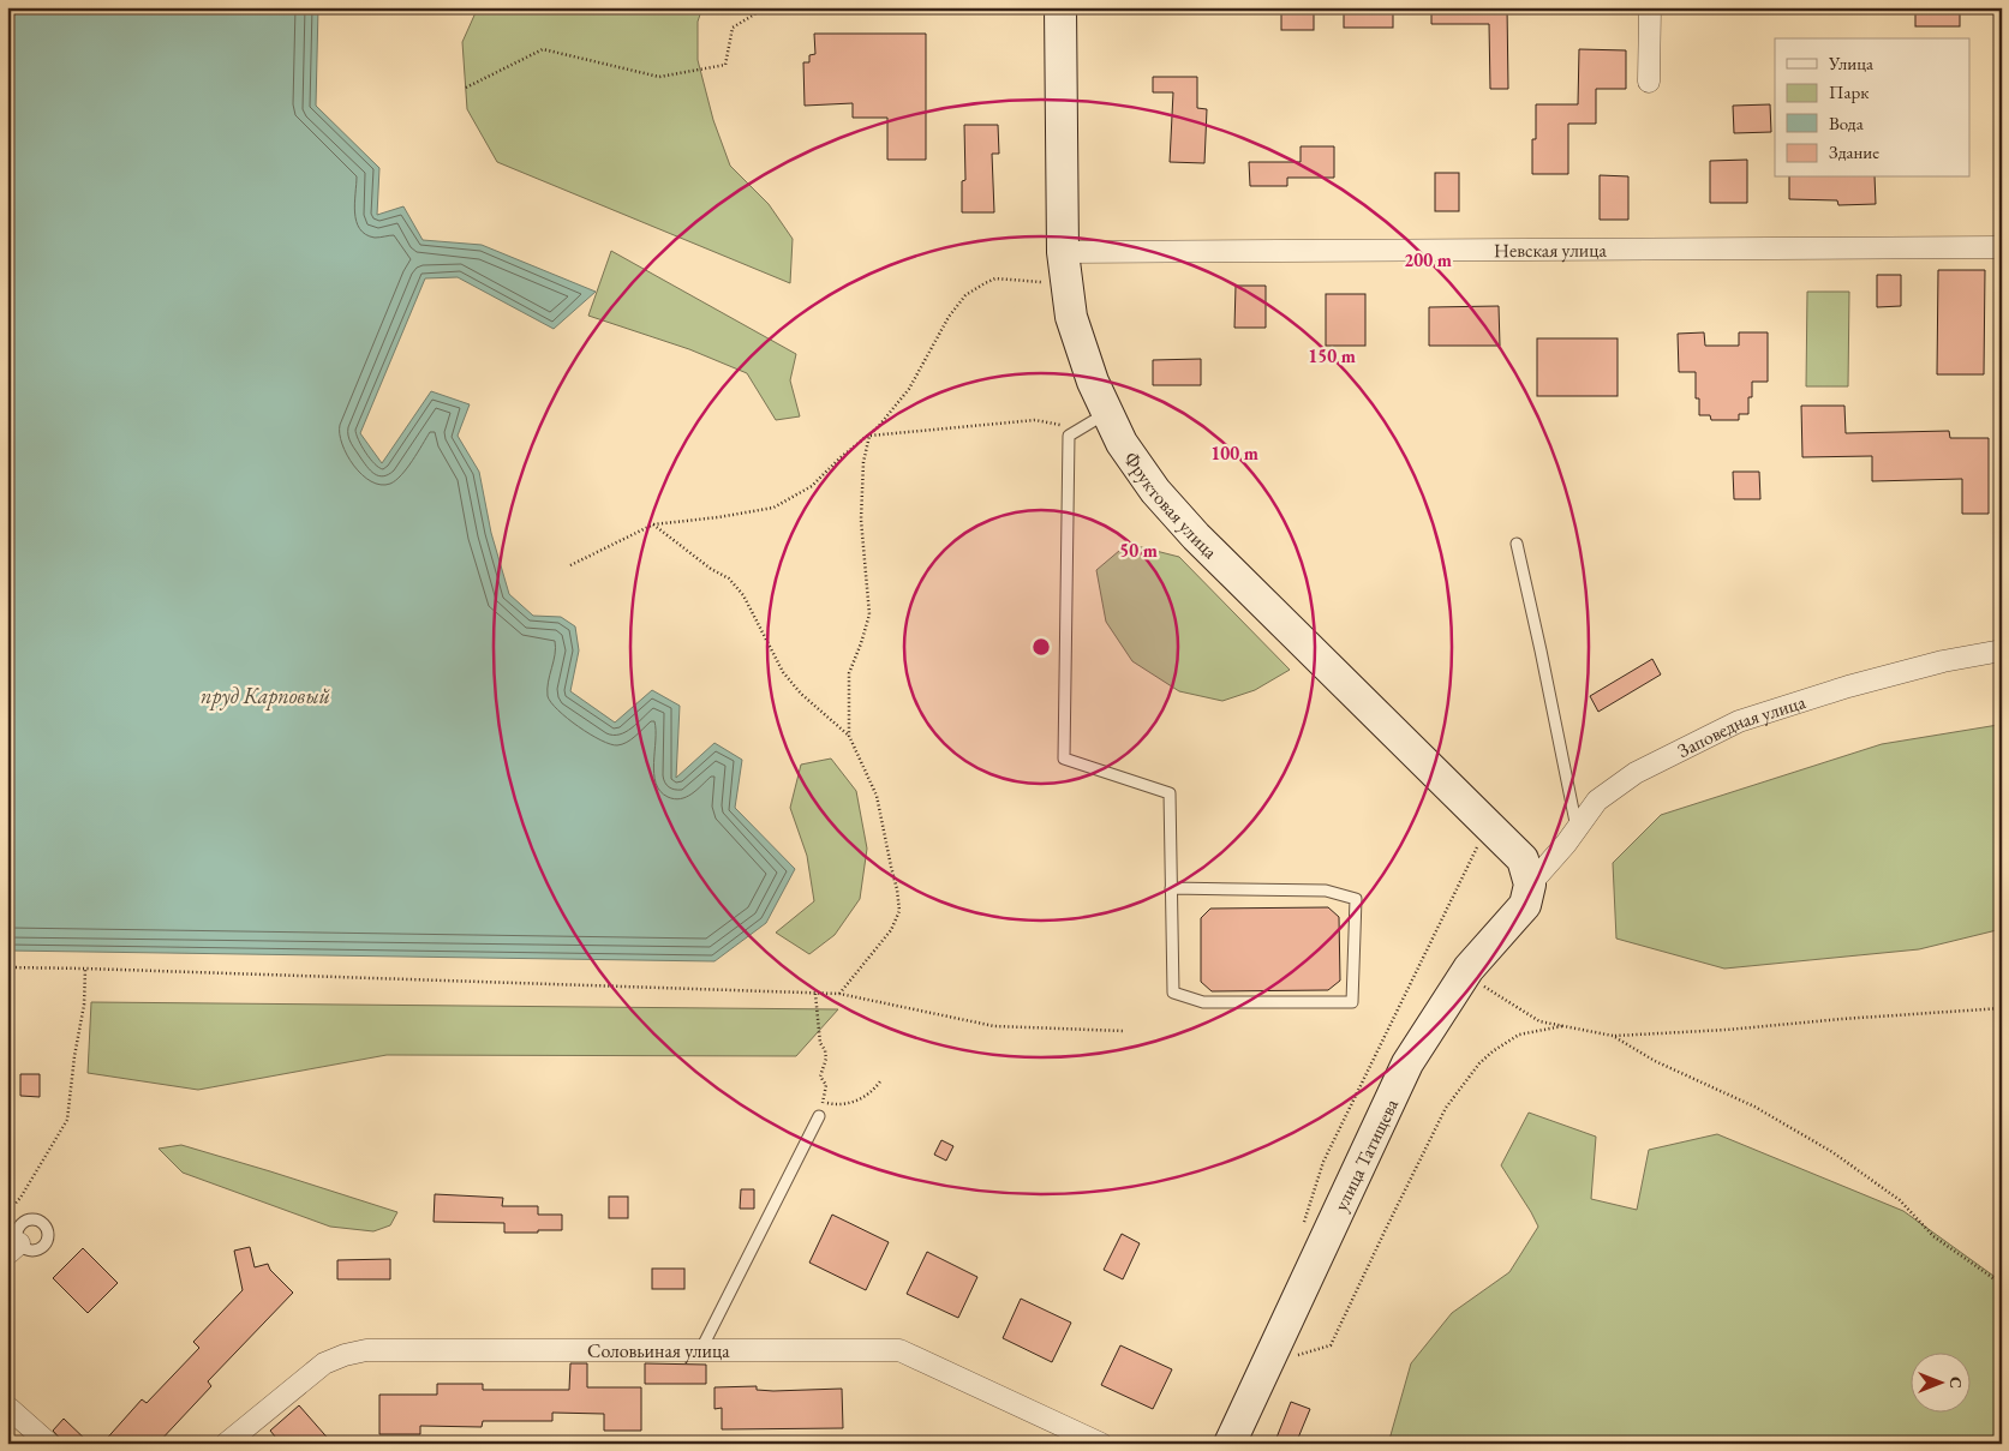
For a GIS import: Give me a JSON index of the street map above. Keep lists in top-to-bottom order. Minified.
{"streets":{"street":["Невская улица","Фруктовая улица","Заповедная улица","улица Татищева","Соловьиная улица"]},"crossings":[["Невская улица","Фруктовая улица"],["Фруктовая улица","Заповедная улица"],["Фруктовая улица","улица Татищева"],["Заповедная улица","улица Татищева"]],"water":["пруд Карповый"],"legend":["Улица","Парк","Вода","Здание"],"north":"right","rings":["200 m","150 m","100 m","50 m"]}
